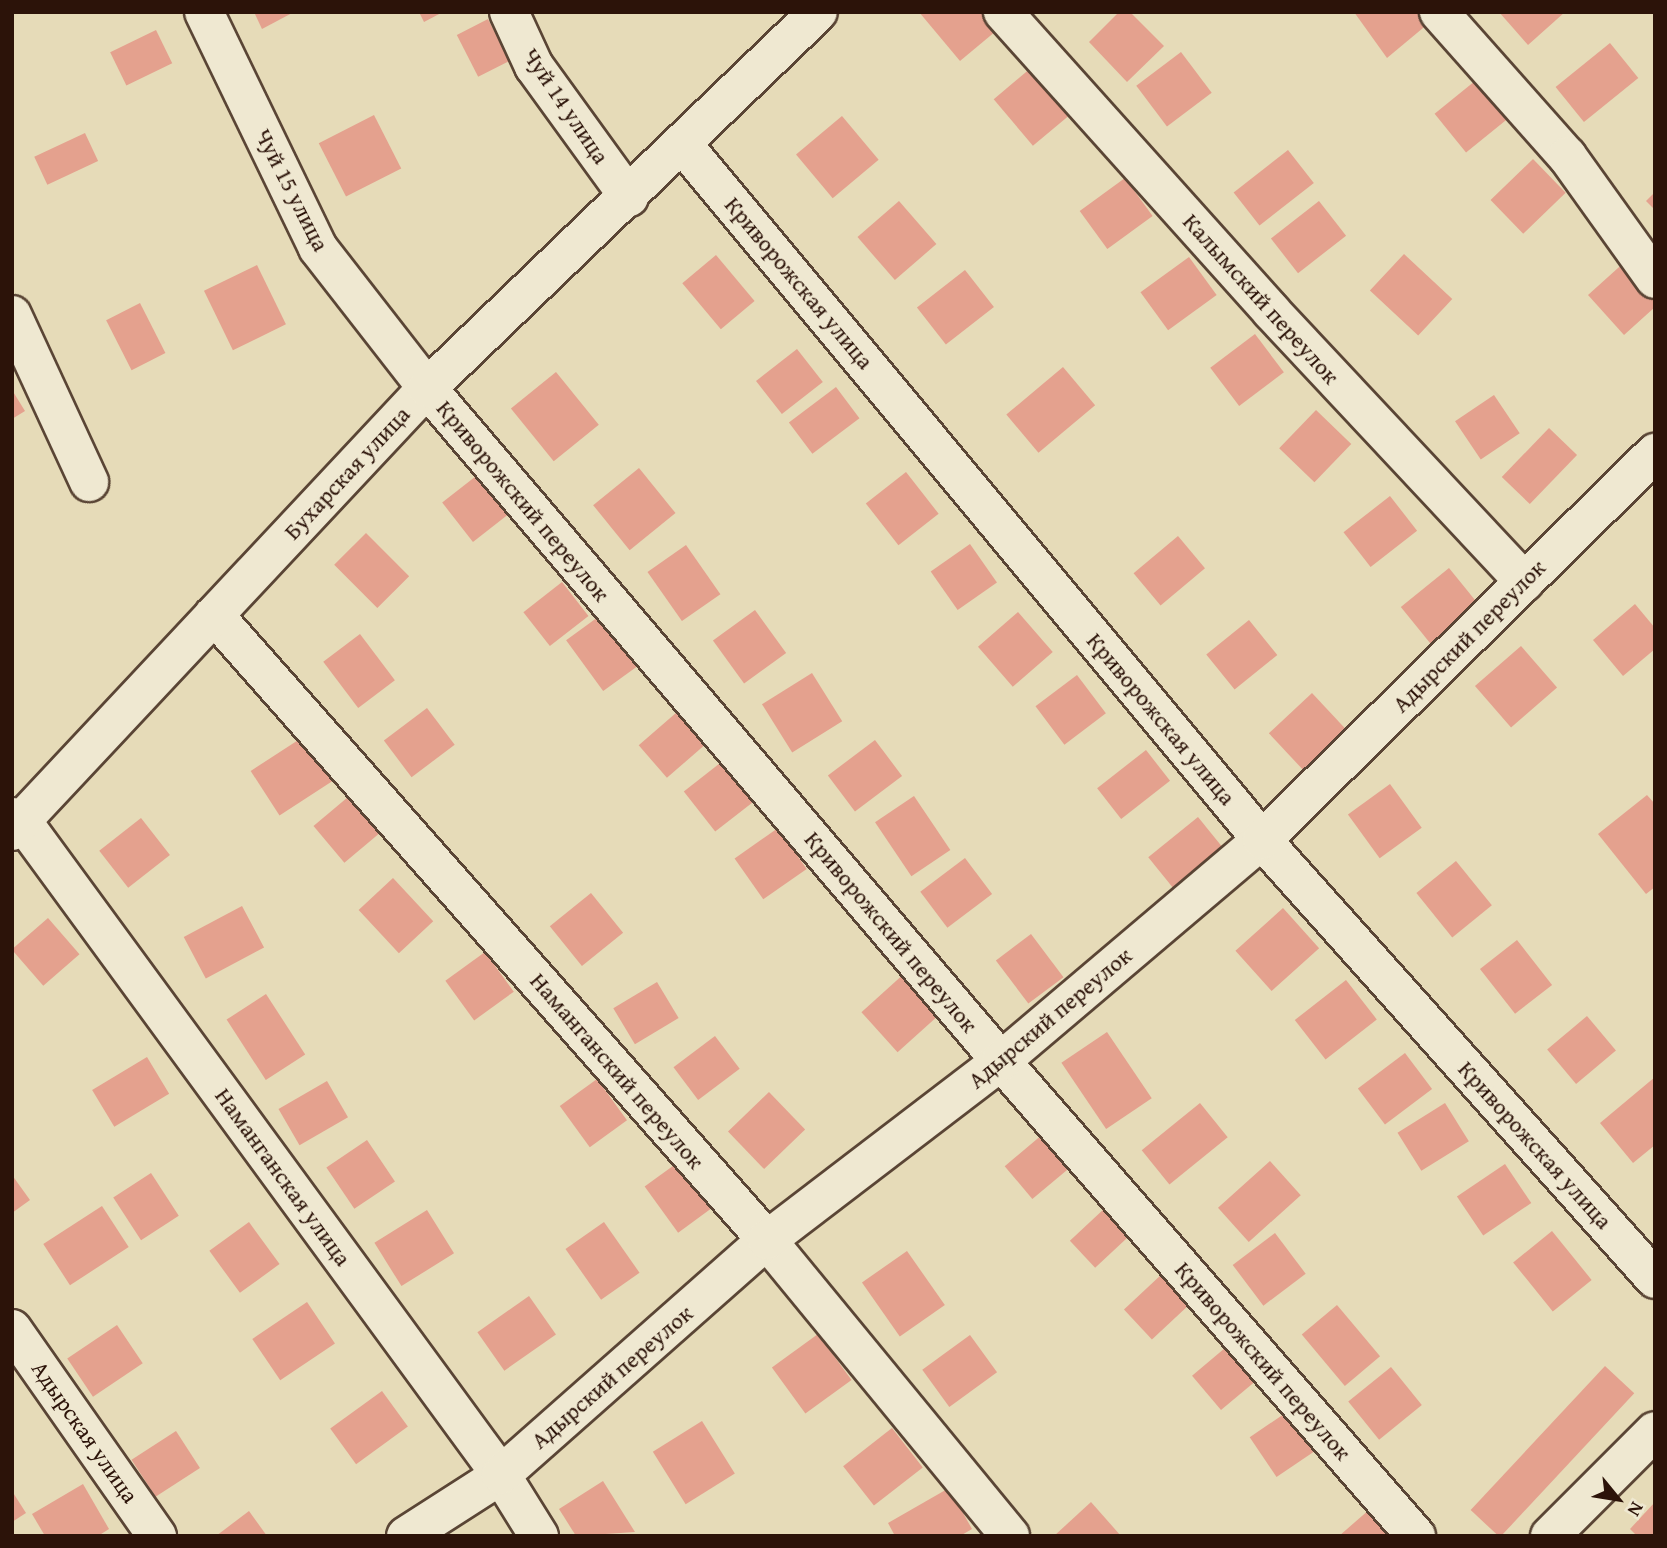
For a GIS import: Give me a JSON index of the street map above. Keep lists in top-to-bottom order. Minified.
{"streets":{"street":["Чуй 14 улица","Чуй 15 улица","Криворожская улица","Калымский переулок","Бухарская улица","Криворожский переулок","Адырский переулок","Наманганский переулок","Наманганская улица","Адырская улица"]},"crossings":[["Чуй 14 улица","Бухарская улица"],["Чуй 15 улица","Бухарская улица"],["Чуй 15 улица","Криворожский переулок"],["Криворожская улица","Бухарская улица"],["Криворожская улица","Адырский переулок"],["Калымский переулок","Адырский переулок"],["Бухарская улица","Криворожский переулок"],["Бухарская улица","Наманганский переулок"],["Бухарская улица","Наманганская улица"],["Криворожский переулок","Адырский переулок"],["Адырский переулок","Наманганский переулок"],["Адырский переулок","Наманганская улица"]],"north":"bottom right"}
